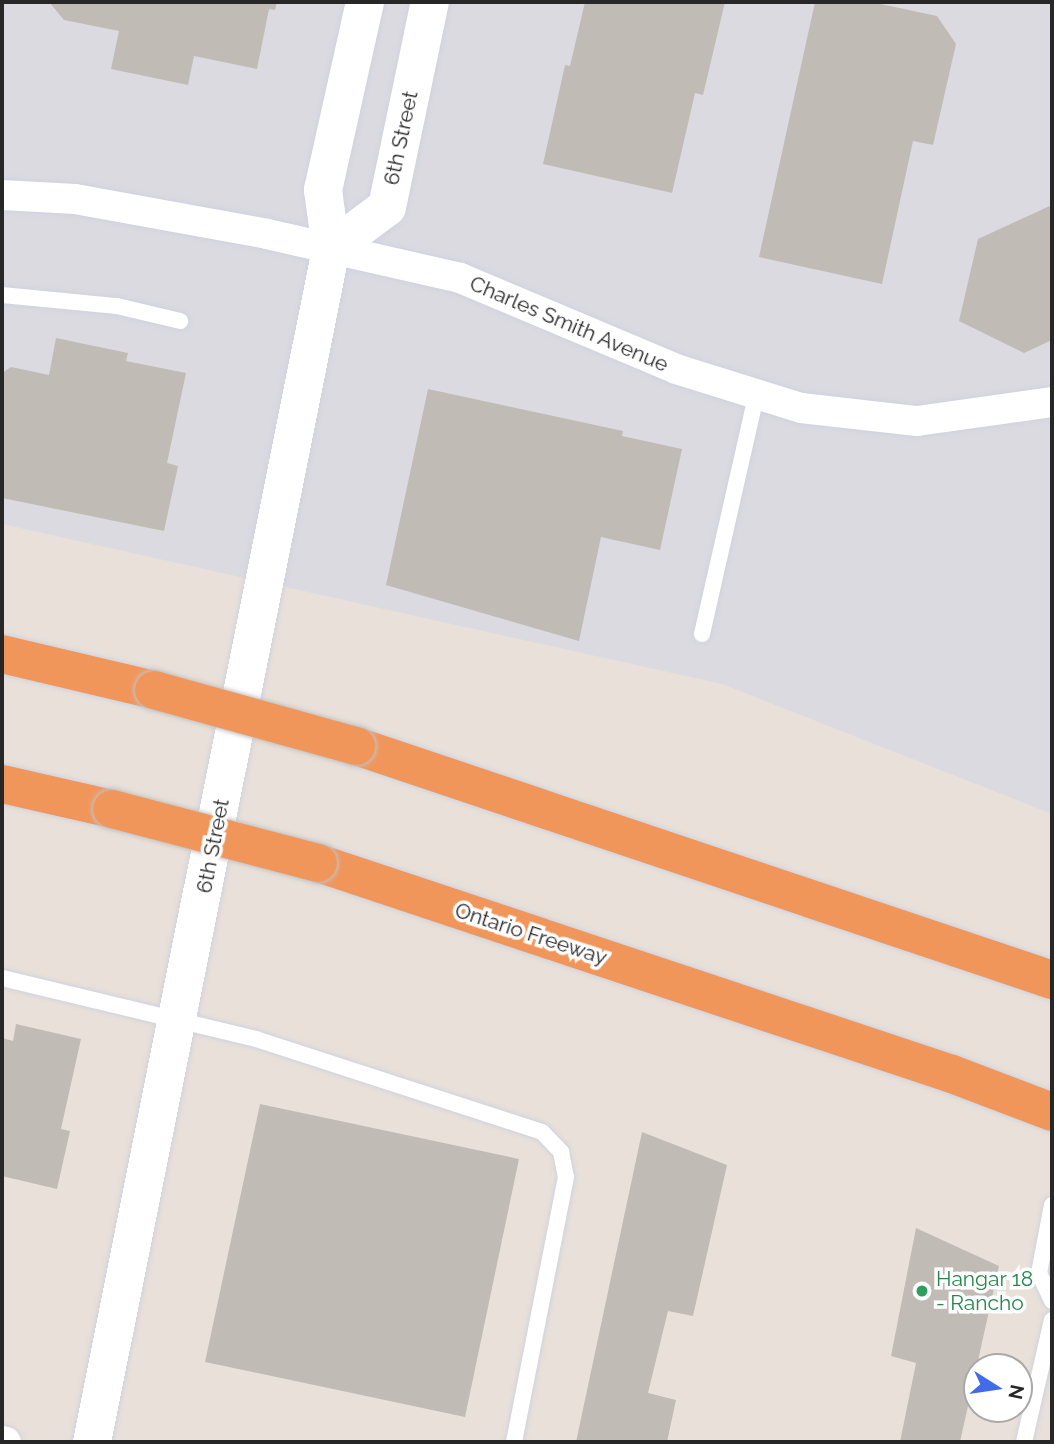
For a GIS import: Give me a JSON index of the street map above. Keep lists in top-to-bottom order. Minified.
{"streets":{"highway":["Ontario Freeway"],"street":["6th Street","Charles Smith Avenue"]},"crossings":[["6th Street","Charles Smith Avenue"]],"places":["Hangar 18 - Rancho"],"north":"right"}
